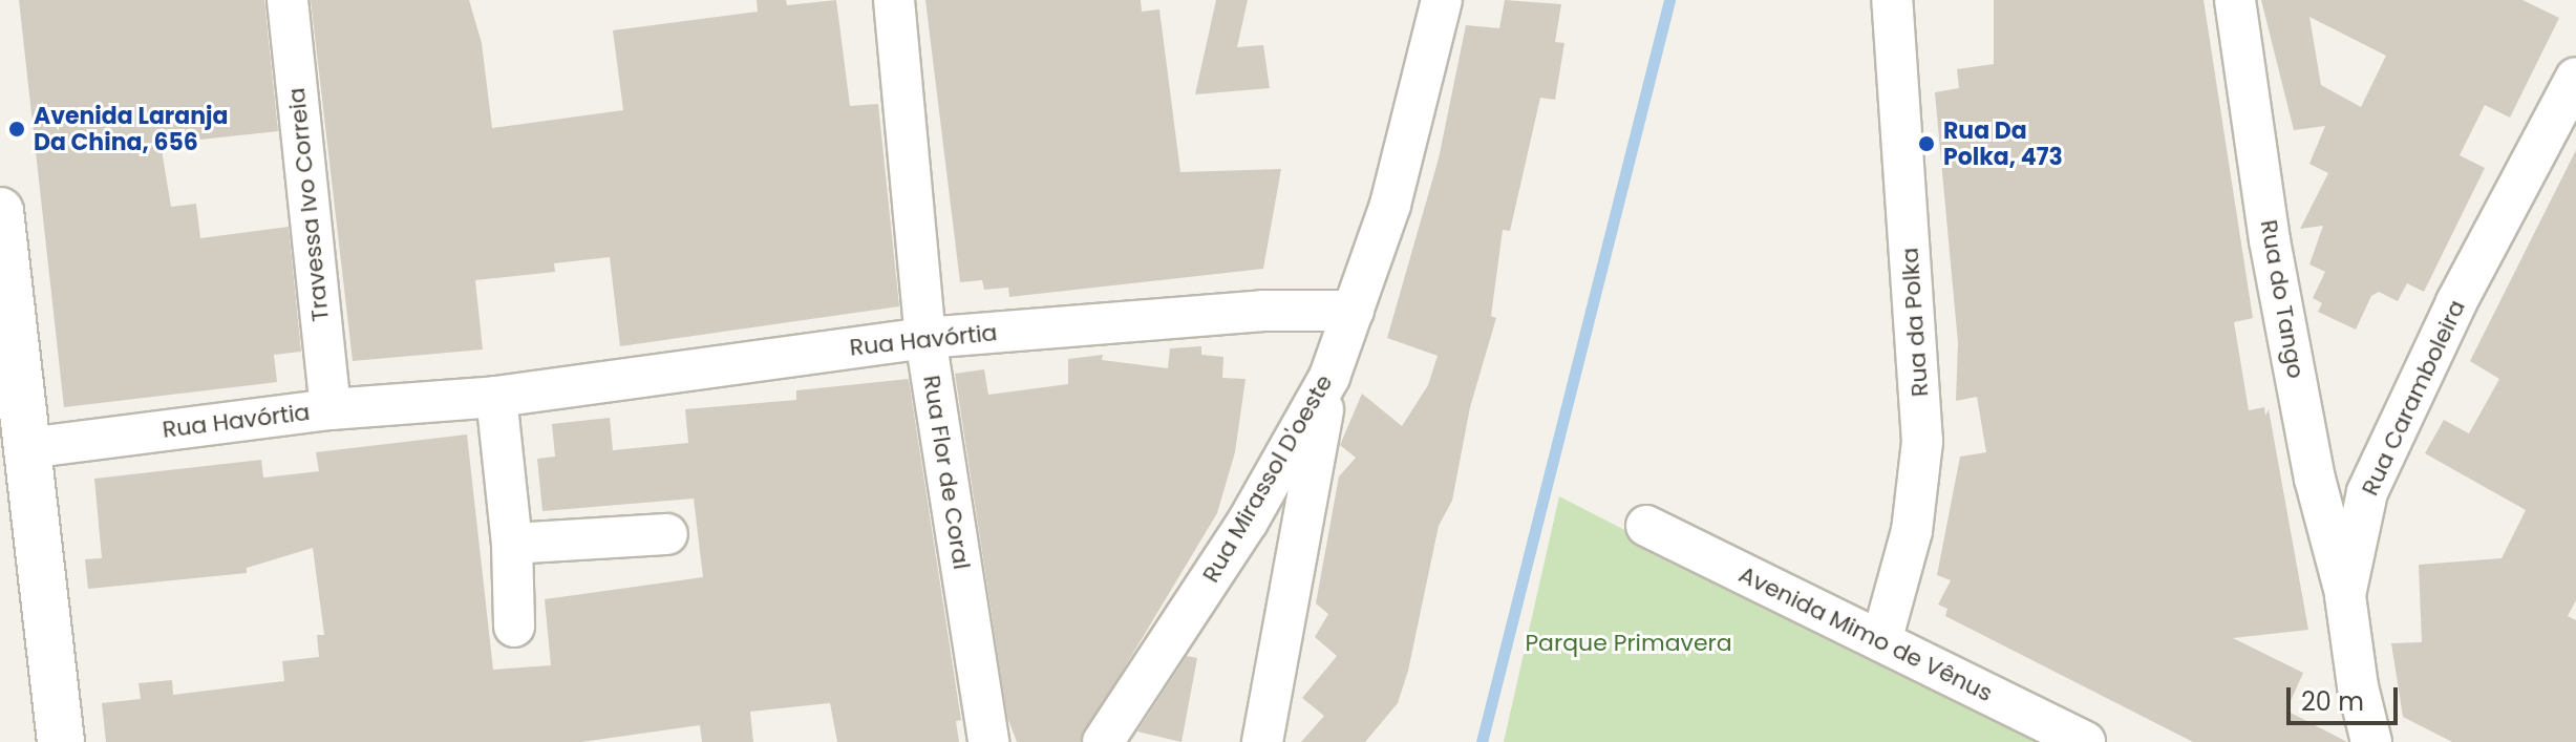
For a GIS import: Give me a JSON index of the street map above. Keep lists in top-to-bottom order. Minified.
{"streets":{"street":["Travessa Ivo Correia","Rua do Tango","Rua da Polka","Rua Havórtia","Rua Caramboleira","Rua Flor de Coral","Rua Mirassol D'oeste","Avenida Mimo de Vênus"]},"crossings":[["Travessa Ivo Correia","Rua Havórtia"],["Rua do Tango","Rua Caramboleira"],["Rua da Polka","Avenida Mimo de Vênus"],["Rua Havórtia","Rua Flor de Coral"],["Rua Havórtia","Rua Mirassol D'oeste"]],"parks":["Parque Primavera"],"places":["Avenida Laranja Da China, 656","Rua Da Polka, 473"],"scale_bar":"20 m"}
